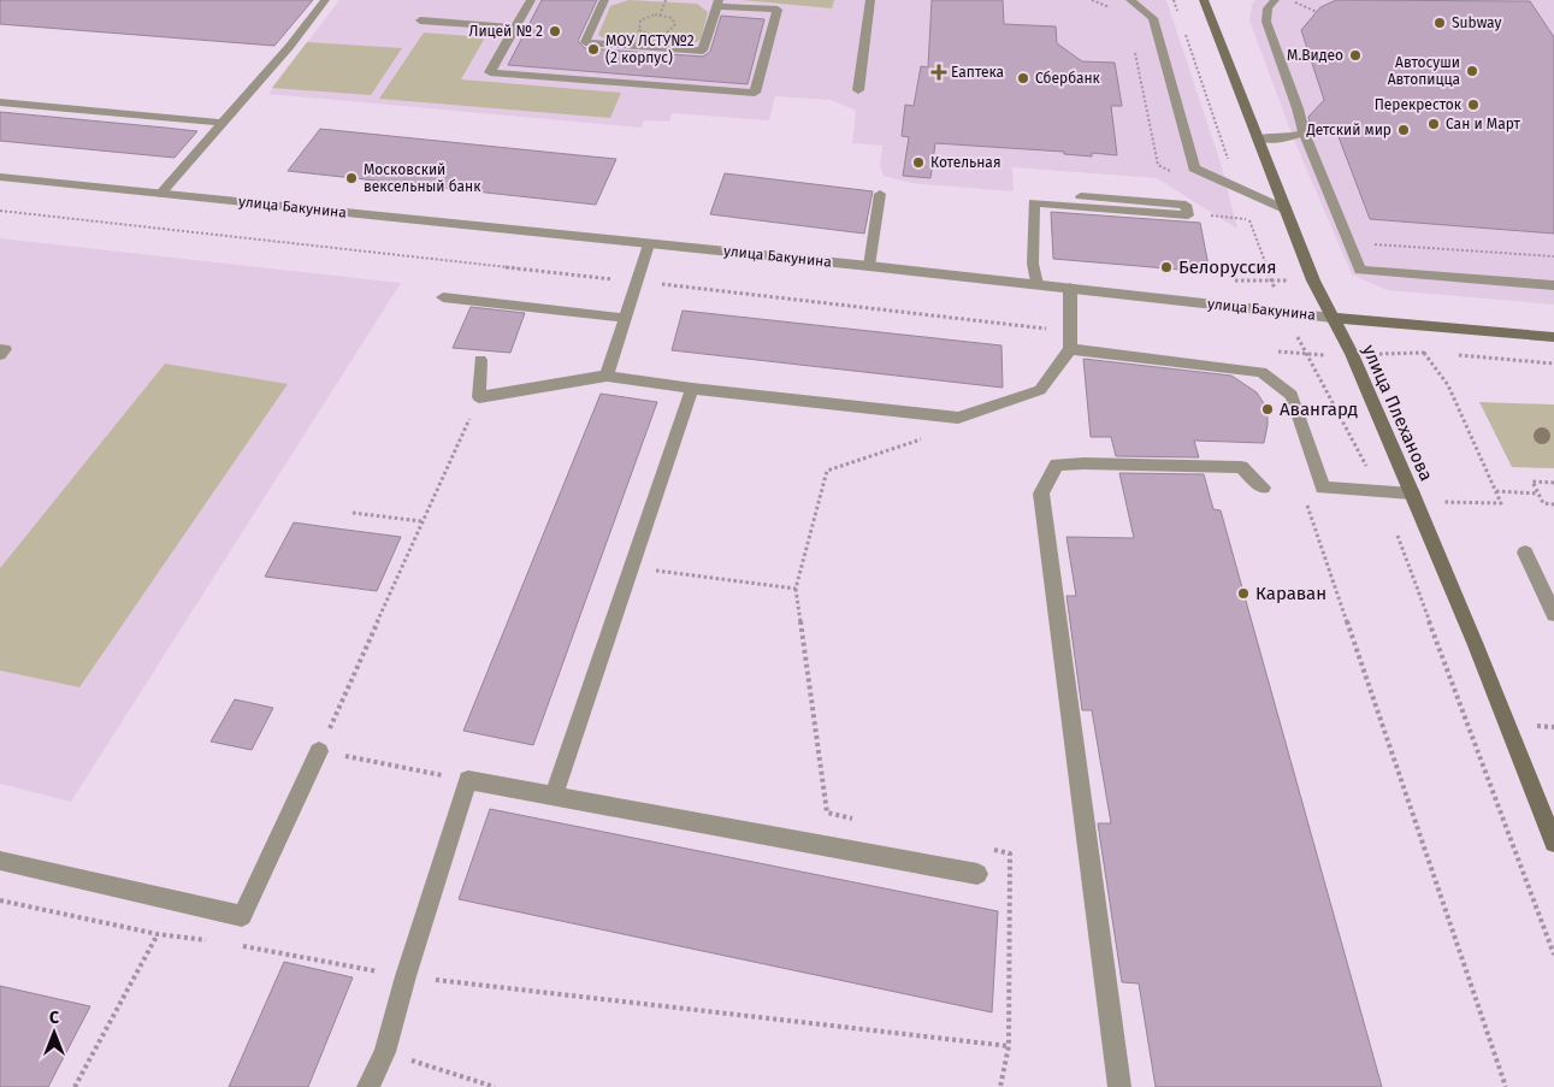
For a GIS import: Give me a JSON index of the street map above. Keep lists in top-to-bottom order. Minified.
{"streets":{"main road":["улица Бакунина","улица Плеханова"]},"crossings":[["улица Бакунина","улица Плеханова"]],"places":{"other":["Subway","Лицей № 2","МОУ ЛСТУ№2 (2 корпус)","М.Видео","Автосуши Автопицца","Сбербанк","Перекресток","Сан и Март","Детский мир","Котельная","Московский вексельный банк","Белоруссия","Авангард","Караван"],"health":["Еаптека"]},"north":"top"}
